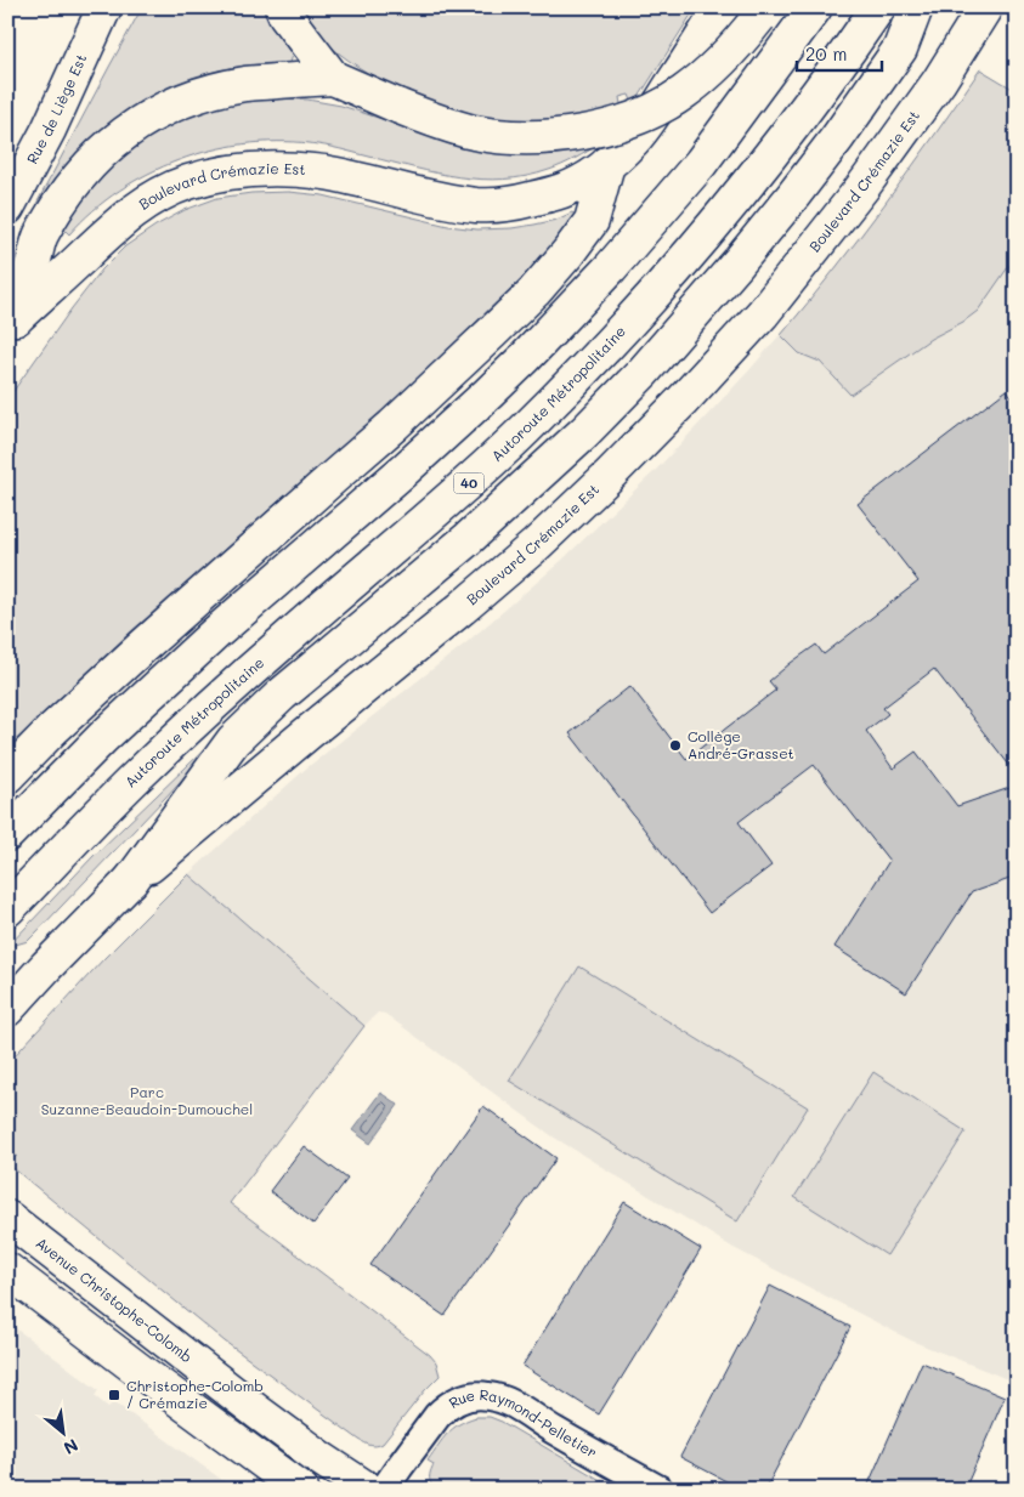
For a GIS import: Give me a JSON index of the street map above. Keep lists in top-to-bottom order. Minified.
{"streets":{"main road":["Rue de Liège Est","Boulevard Crémazie Est","Autoroute Métropolitaine","40","Avenue Christophe-Colomb"],"street":["Rue Raymond-Pelletier"]},"parks":["Parc Suzanne-Beaudoin-Dumouchel"],"places":{"other":["Collège André-Grasset"],"transit":["Christophe-Colomb / Crémazie"]},"scale_bar":"20 m","north":"bottom right"}
